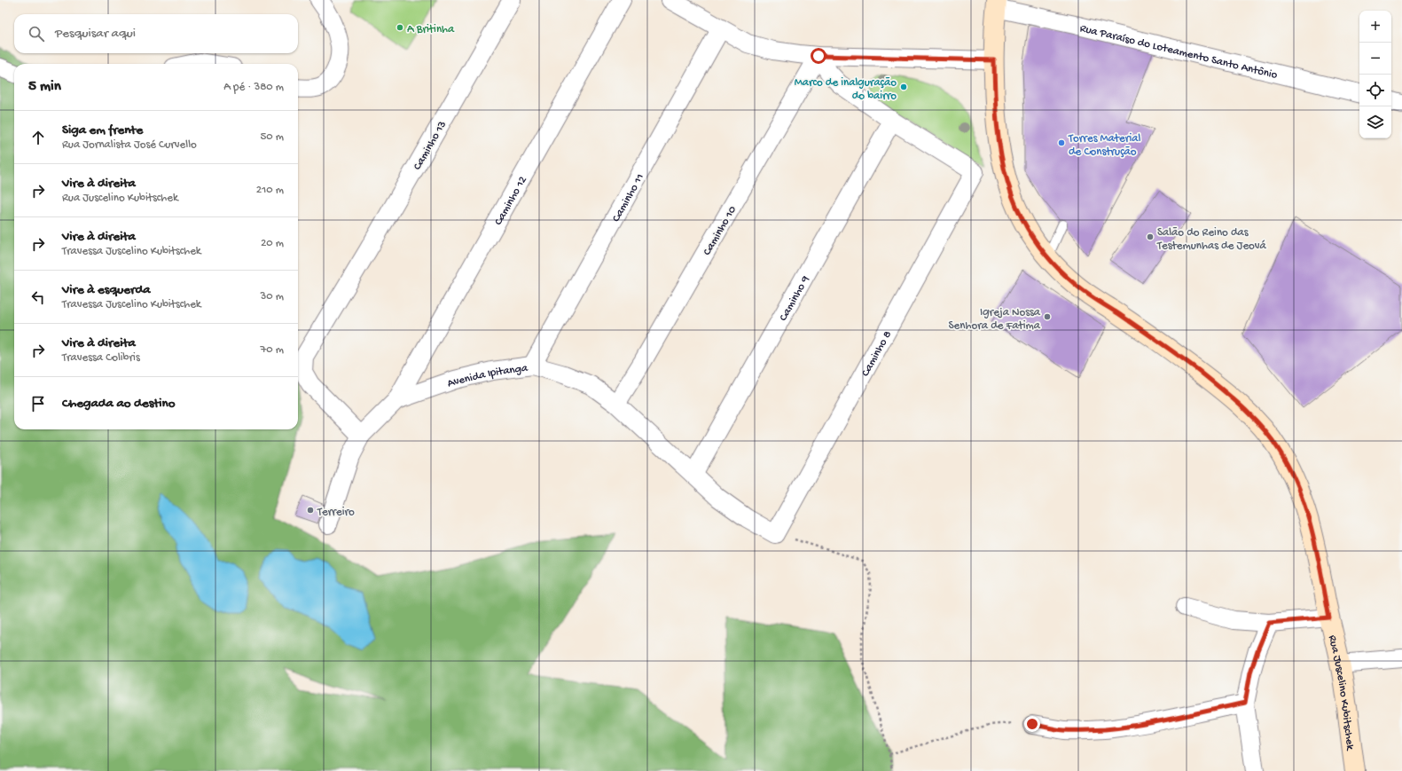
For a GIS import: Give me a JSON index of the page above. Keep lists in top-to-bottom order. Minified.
{"streets":{"main road":["Rua Juscelino Kubitschek"],"street":["Rua Paraíso do Loteamento Santo Antônio","Caminho 13","Caminho 11","Caminho 12","Caminho 10","Caminho 9","Caminho 8","Avenida Ipitanga"]},"crossings":[["Rua Paraíso do Loteamento Santo Antônio","Rua Juscelino Kubitschek"],["Caminho 13","Avenida Ipitanga"],["Caminho 11","Avenida Ipitanga"],["Caminho 12","Avenida Ipitanga"],["Caminho 10","Avenida Ipitanga"],["Caminho 9","Caminho 8"],["Caminho 9","Avenida Ipitanga"],["Caminho 8","Avenida Ipitanga"]],"places":["A Britinha","Marco de inalguração do bairro","Torres Material de Construção","Salão do Reino das Testemunhas de Jeová","Igreja Nossa Senhora de Fatima","Terreiro"],"page":{"map_buttons":["+","−"],"search":"Pesquisar aqui","heading":["5 min","A pé · 380 m"],"list":[["Siga em frente","Rua Jornalista José Curvello","50 m"],["Vire à direita","Rua Juscelino Kubitschek","210 m"],["Vire à direita","Travessa Juscelino Kubitschek","20 m"],["Vire à esquerda","Travessa Juscelino Kubitschek","30 m"],["Vire à direita","Travessa Colibris","70 m"],"Chegada ao destino"]}}
